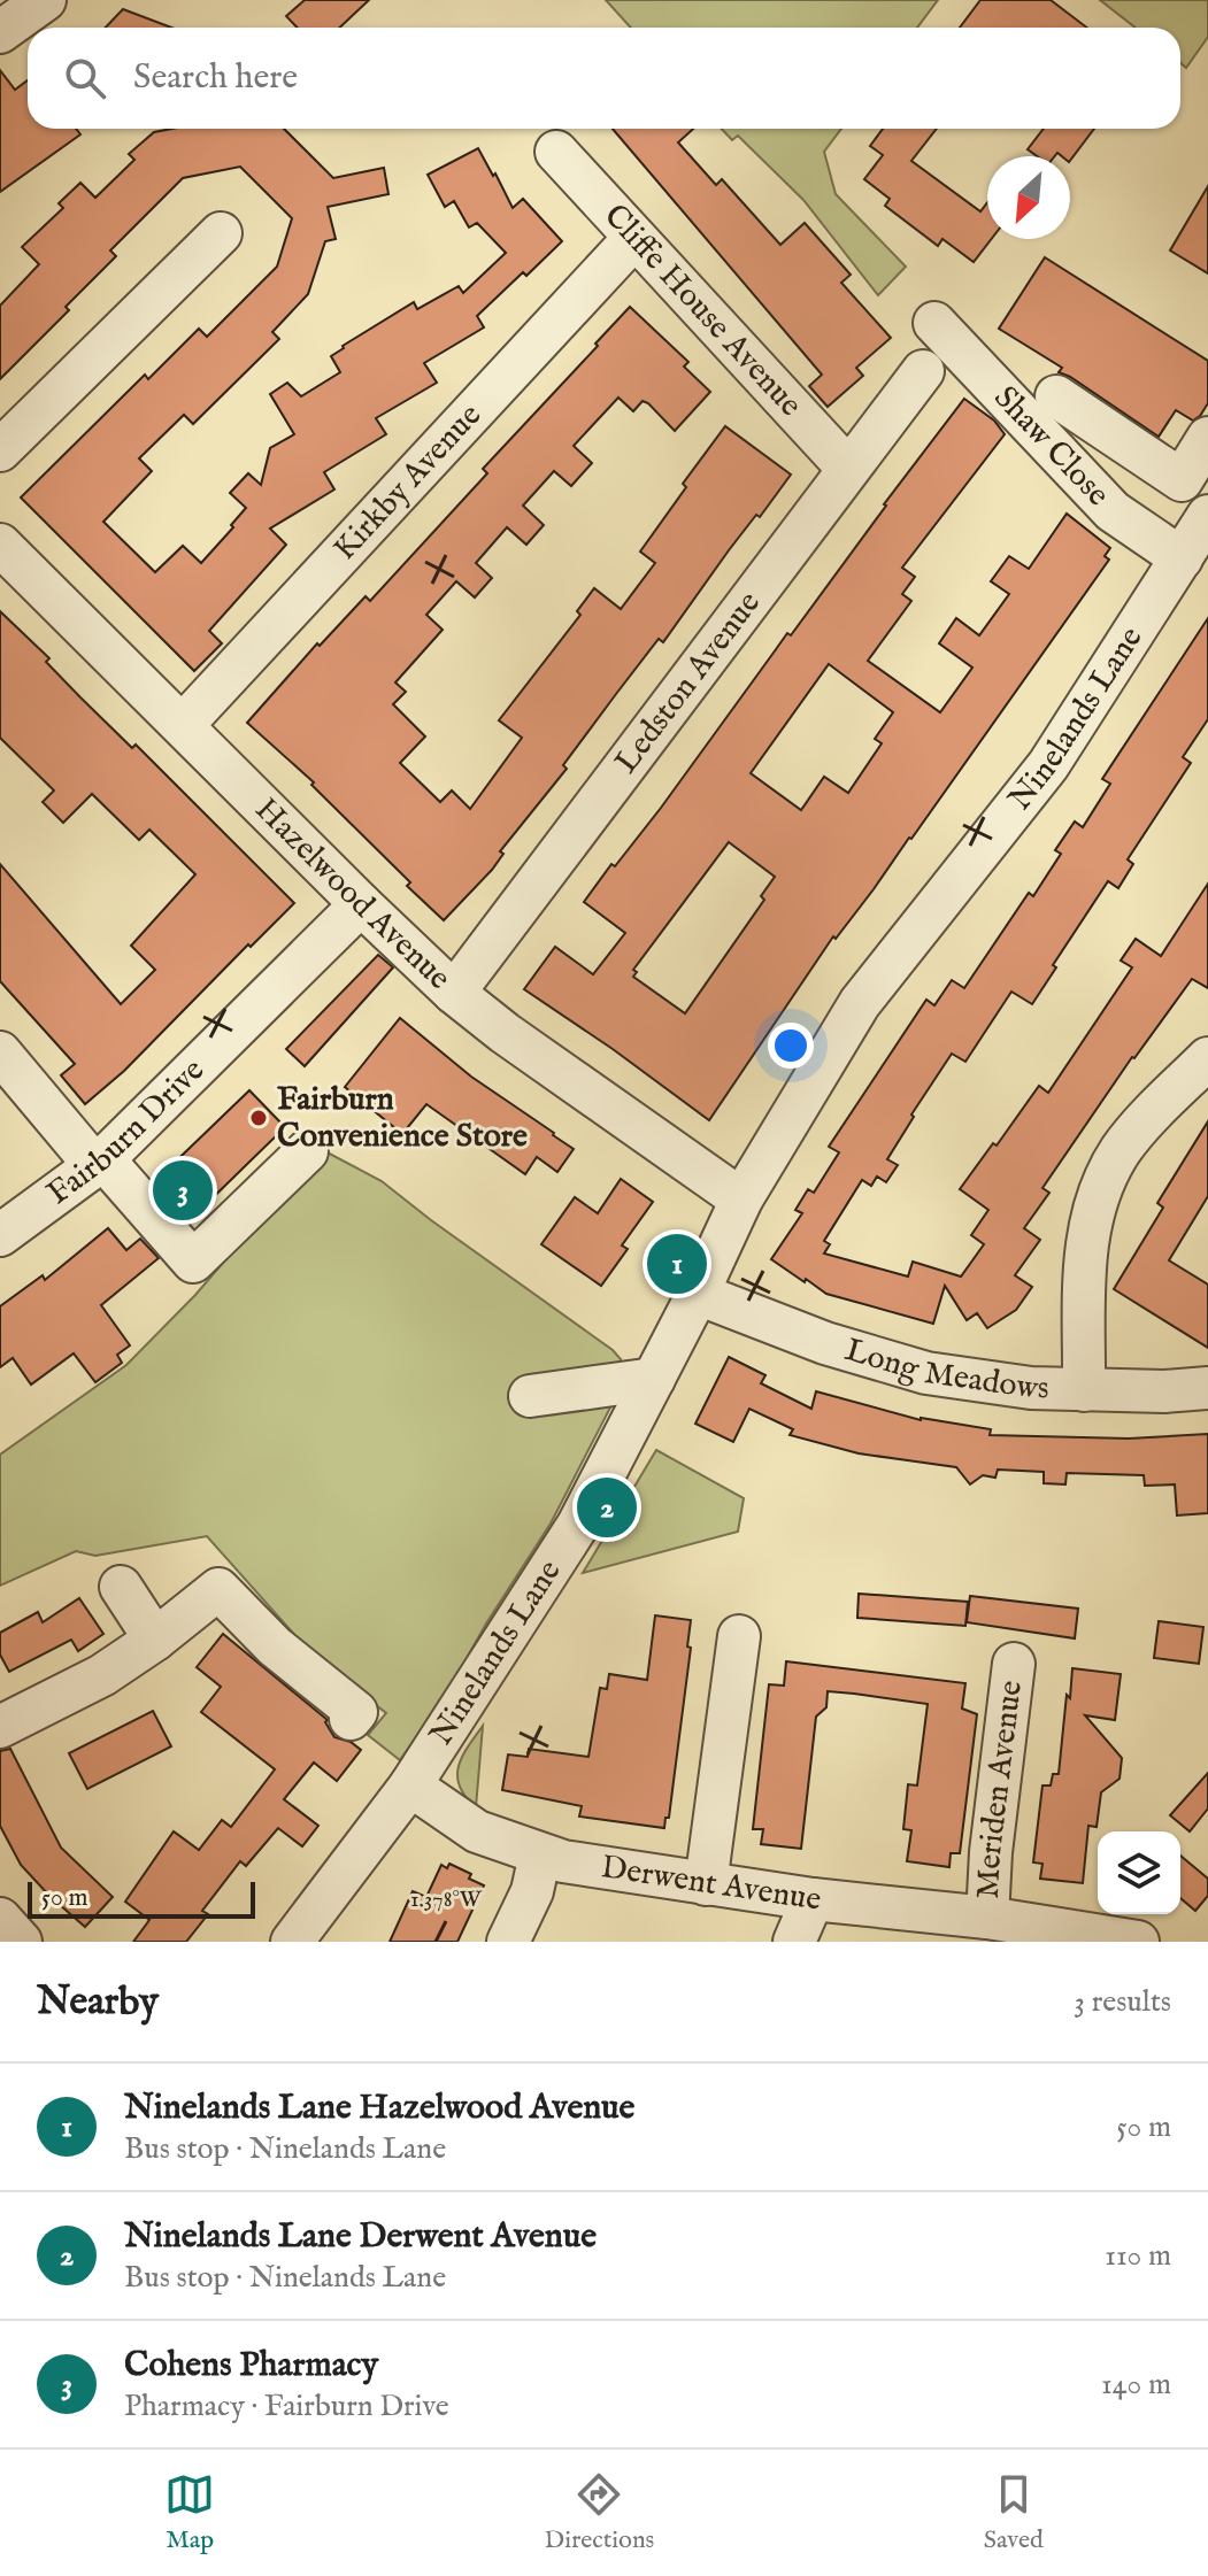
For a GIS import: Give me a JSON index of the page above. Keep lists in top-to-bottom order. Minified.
{"streets":{"street":["Cliffe House Avenue","Shaw Close","Kirkby Avenue","Ledston Avenue","Ninelands Lane","Hazelwood Avenue","Fairburn Drive","Long Meadows","Meriden Avenue","Derwent Avenue"]},"crossings":[["Cliffe House Avenue","Kirkby Avenue"],["Cliffe House Avenue","Ledston Avenue"],["Shaw Close","Ninelands Lane"],["Kirkby Avenue","Hazelwood Avenue"],["Ledston Avenue","Hazelwood Avenue"],["Ninelands Lane","Hazelwood Avenue"],["Ninelands Lane","Long Meadows"],["Ninelands Lane","Derwent Avenue"],["Hazelwood Avenue","Fairburn Drive"],["Meriden Avenue","Derwent Avenue"]],"places":["Fairburn Convenience Store"],"scale_bar":"50 m","north":"bottom left","page":{"search":"Search here","pins":["3","1","2"],"scale":"50 m","heading":["Nearby","3 results"],"list":[{"mark":"1","name":"Ninelands Lane Hazelwood Avenue","note":"Bus stop · Ninelands Lane","value":"50 m"},{"mark":"2","name":"Ninelands Lane Derwent Avenue","note":"Bus stop · Ninelands Lane","value":"110 m"},{"mark":"3","name":"Cohens Pharmacy","note":"Pharmacy · Fairburn Drive","value":"140 m"}],"nav":["Map","Directions","Saved"]},"coordinates":["1.378°W"]}
